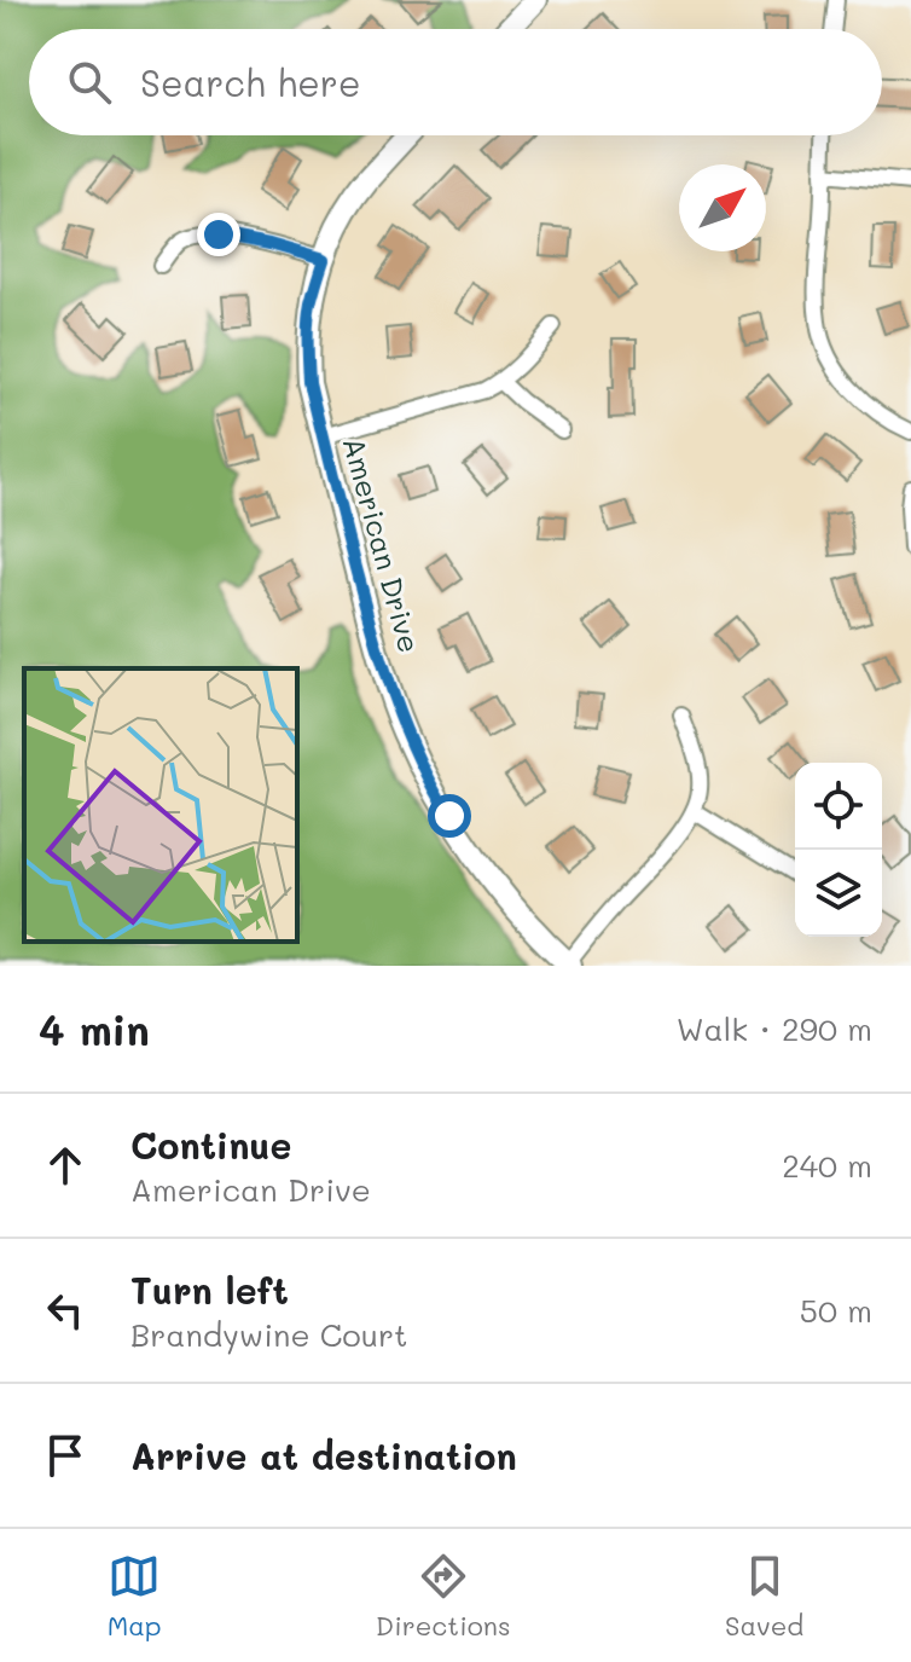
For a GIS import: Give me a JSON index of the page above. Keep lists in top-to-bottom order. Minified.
{"streets":{"street":["American Drive"]},"north":"top right","page":{"search":"Search here","heading":["4 min","Walk · 290 m"],"list":[["Continue","American Drive","240 m"],["Turn left","Brandywine Court","50 m"],"Arrive at destination"],"nav":["Map","Directions","Saved"]}}
